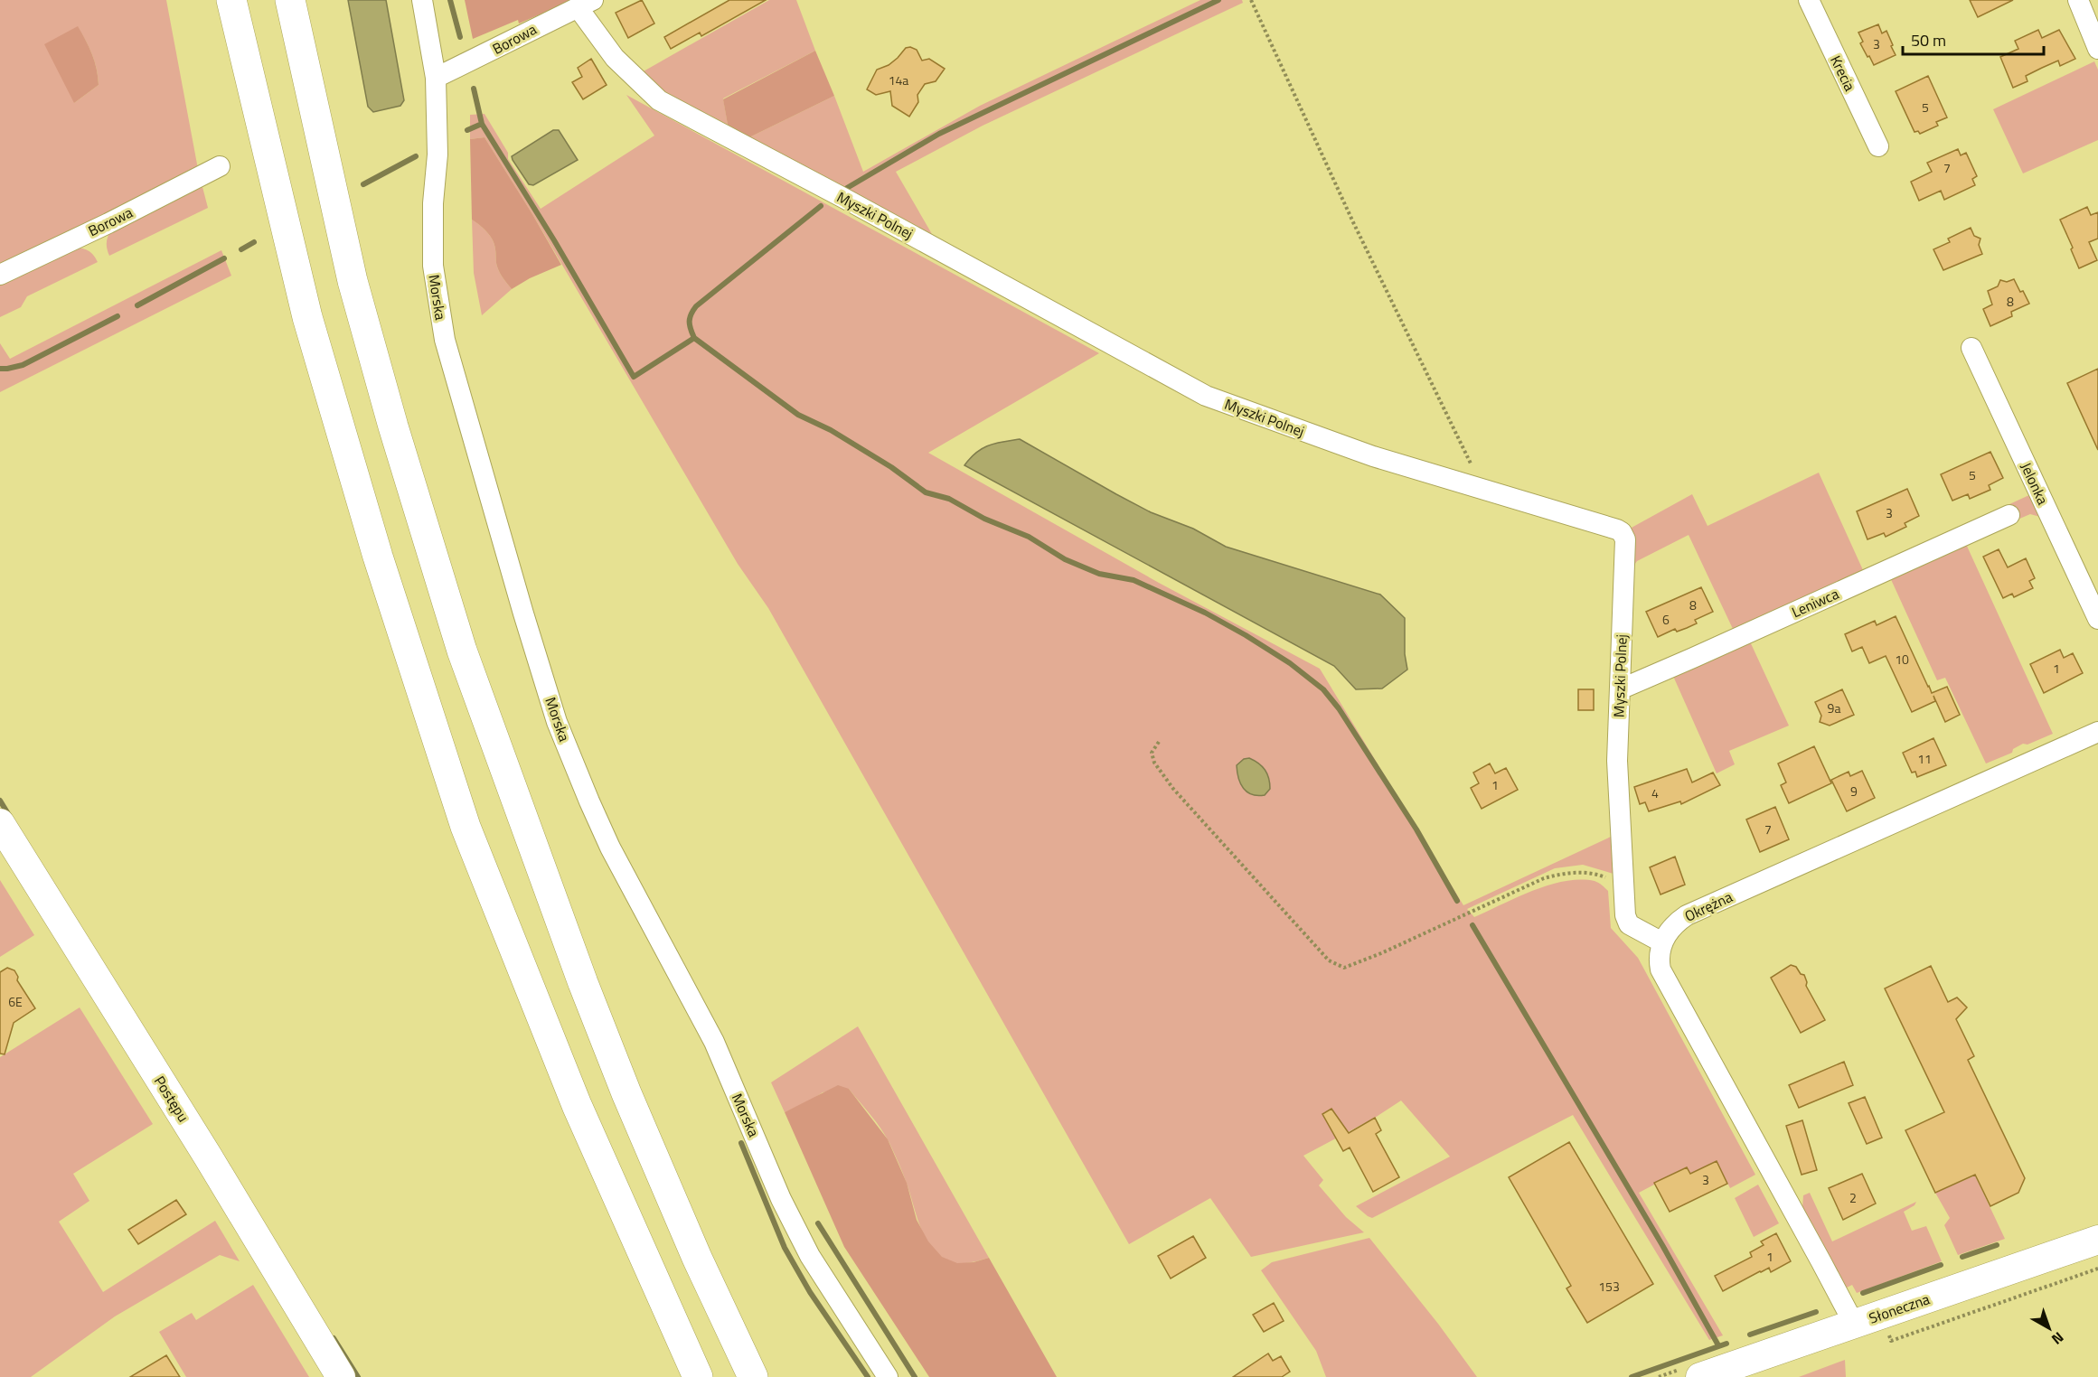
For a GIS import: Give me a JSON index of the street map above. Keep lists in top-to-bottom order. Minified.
{"streets":{"street":["Borowa","Krecia","Myszki Polnej","Morska","Jelonka","Leniwca","Okrężna","Postępu","Słoneczna"]},"crossings":[["Borowa","Myszki Polnej"],["Borowa","Morska"],["Myszki Polnej","Leniwca"],["Myszki Polnej","Okrężna"]],"house_numbers":["3","14a","5","7","8","5","3","8","6","10","1","9a","11","1","9","4","7","6E","3","2","1","153"],"scale_bar":"50 m","north":"bottom right"}
